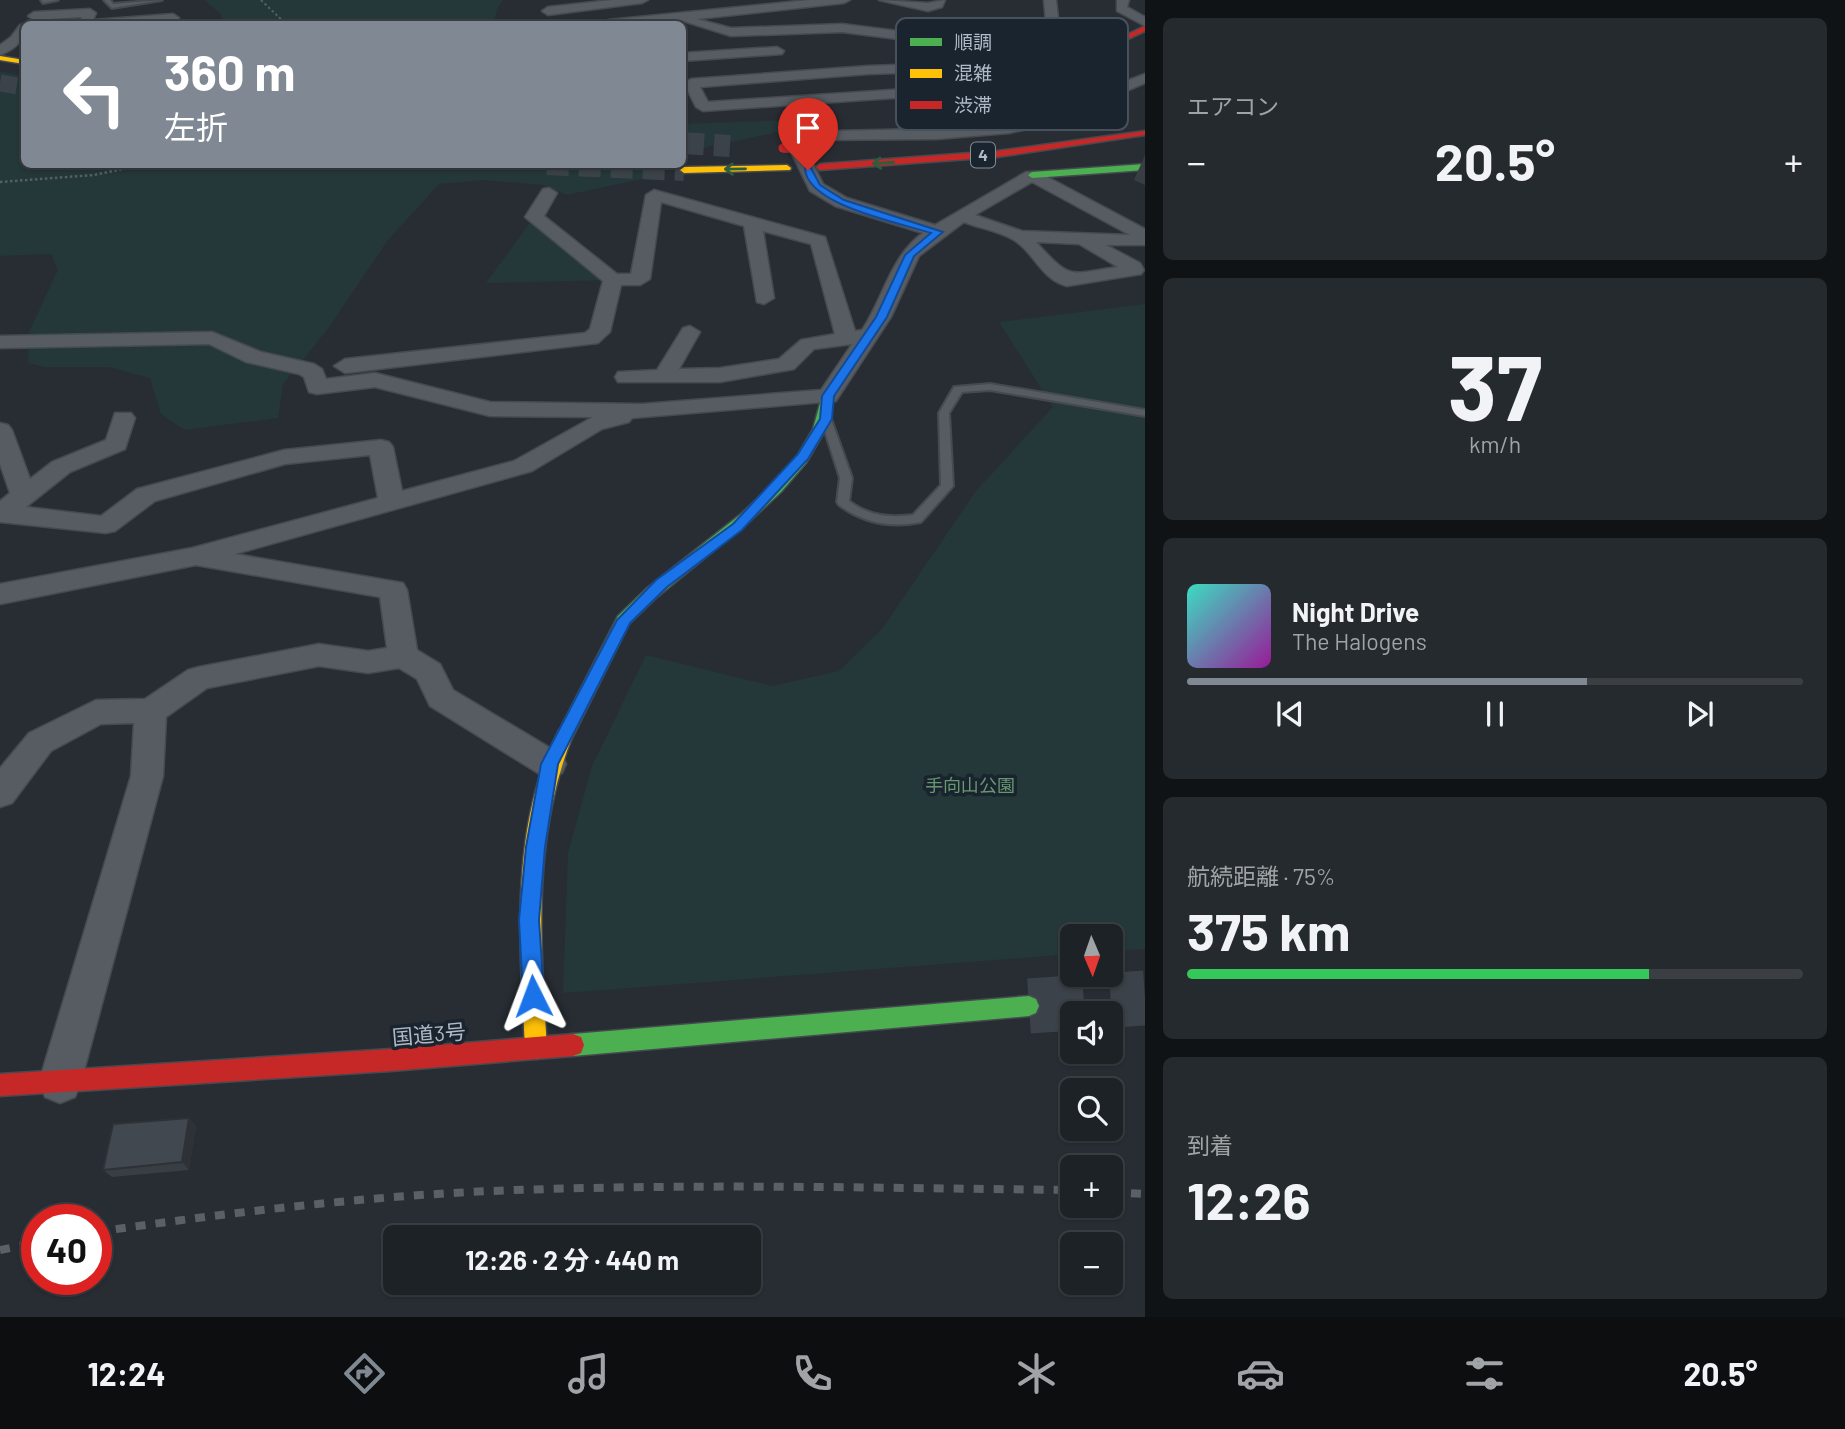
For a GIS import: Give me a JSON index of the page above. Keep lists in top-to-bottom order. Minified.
{"streets":{"main road":["4","国道3号"]},"parks":["手向山公園"],"legend":["順調","混雑","渋滞"],"north":"bottom","page":{"tile":["エアコン",["37","km/h"],["航続距離 · 75%","375 km"],["到着","12:26"]],"turn":["360 m","左折"],"heat":["−","20.5°","+"],"song":["Night Drive","The Halogens"],"map_buttons":["+","−"],"limit":"40","trip":"12:26 · 2 分 · 440 m","tabs":["12:24","20.5°"]}}
